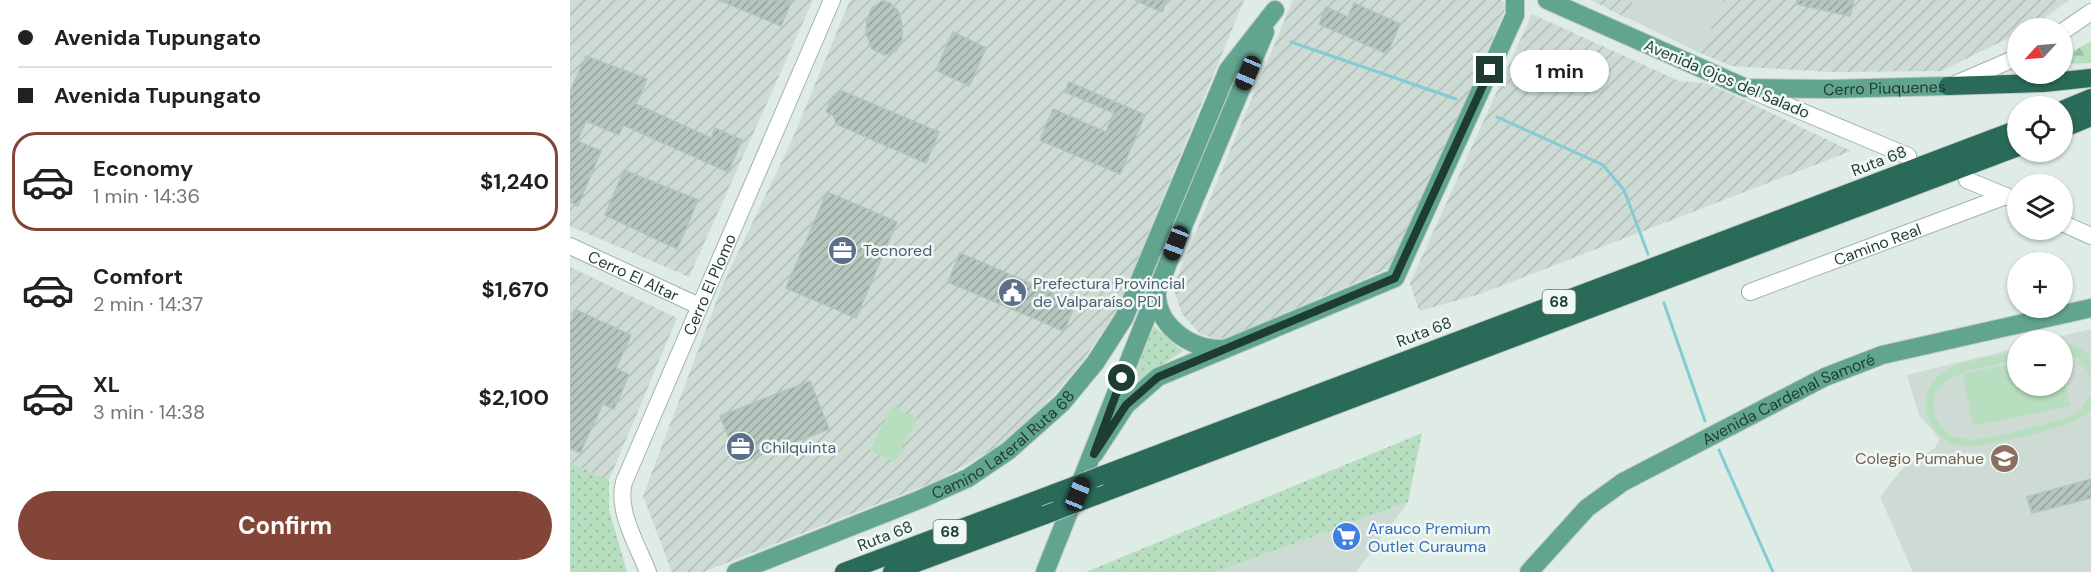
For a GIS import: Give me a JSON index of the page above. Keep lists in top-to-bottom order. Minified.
{"streets":{"highway":["Ruta 68","68"],"main road":["Avenida Ojos del Salado","Cerro Piuquenes","Avenida Cardenal Samoré","Camino Lateral Ruta 68"],"street":["Camino Real","Cerro El Altar","Cerro El Plomo"]},"crossings":[["Avenida Ojos del Salado","Cerro Piuquenes"],["Cerro El Altar","Cerro El Plomo"]],"places":{"office":["Tecnored","Chilquinta"],"public building":["Prefectura Provincial de Valparaíso PDI"],"school or university":["Colegio Pumahue"],"supermarket":["Arauco Premium Outlet Curauma"]},"north":"bottom left","page":{"banner":["Avenida Tupungato","Avenida Tupungato"],"map_buttons":["+","−"],"bubble":"1 min","list":[{"name":"Economy","note":"1 min · 14:36","value":"$1,240"},{"name":"Comfort","note":"2 min · 14:37","value":"$1,670"},{"name":"XL","note":"3 min · 14:38","value":"$2,100"}],"buttons":"Confirm"}}
